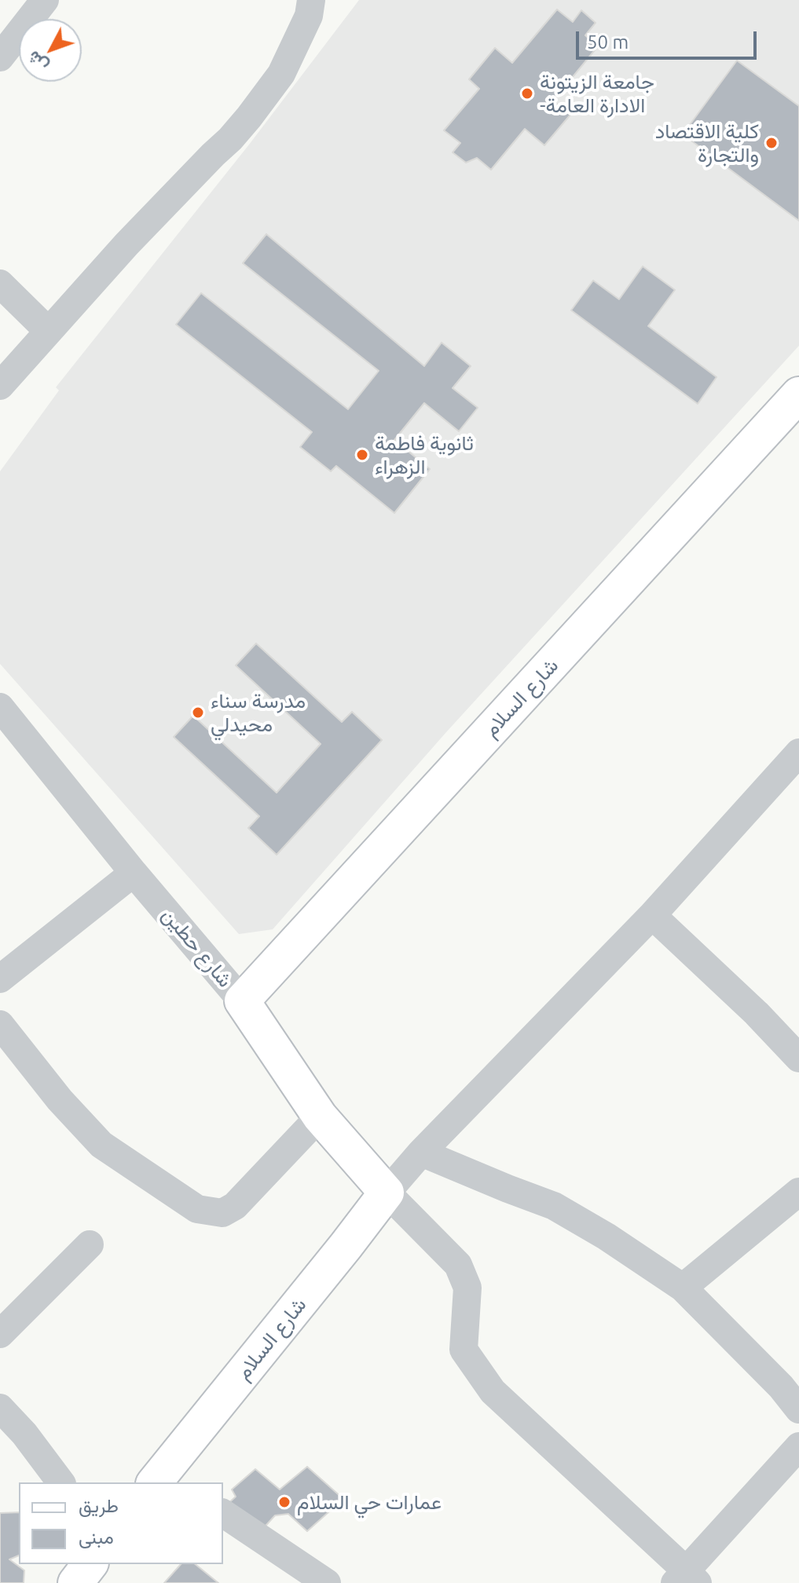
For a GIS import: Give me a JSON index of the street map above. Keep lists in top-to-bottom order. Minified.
{"streets":{"street":["شارع السلام","شارع حطين"]},"crossings":[["شارع السلام","شارع حطين"]],"places":["جامعة الزيتونة -الادارة العامة","كلية الاقتصاد والتجارة","ثانوية فاطمة الزهراء","مدرسة سناء محيدلي","عمارات حي السلام"],"legend":["طريق","مبنى"],"scale_bar":"50 m","north":"bottom left"}
